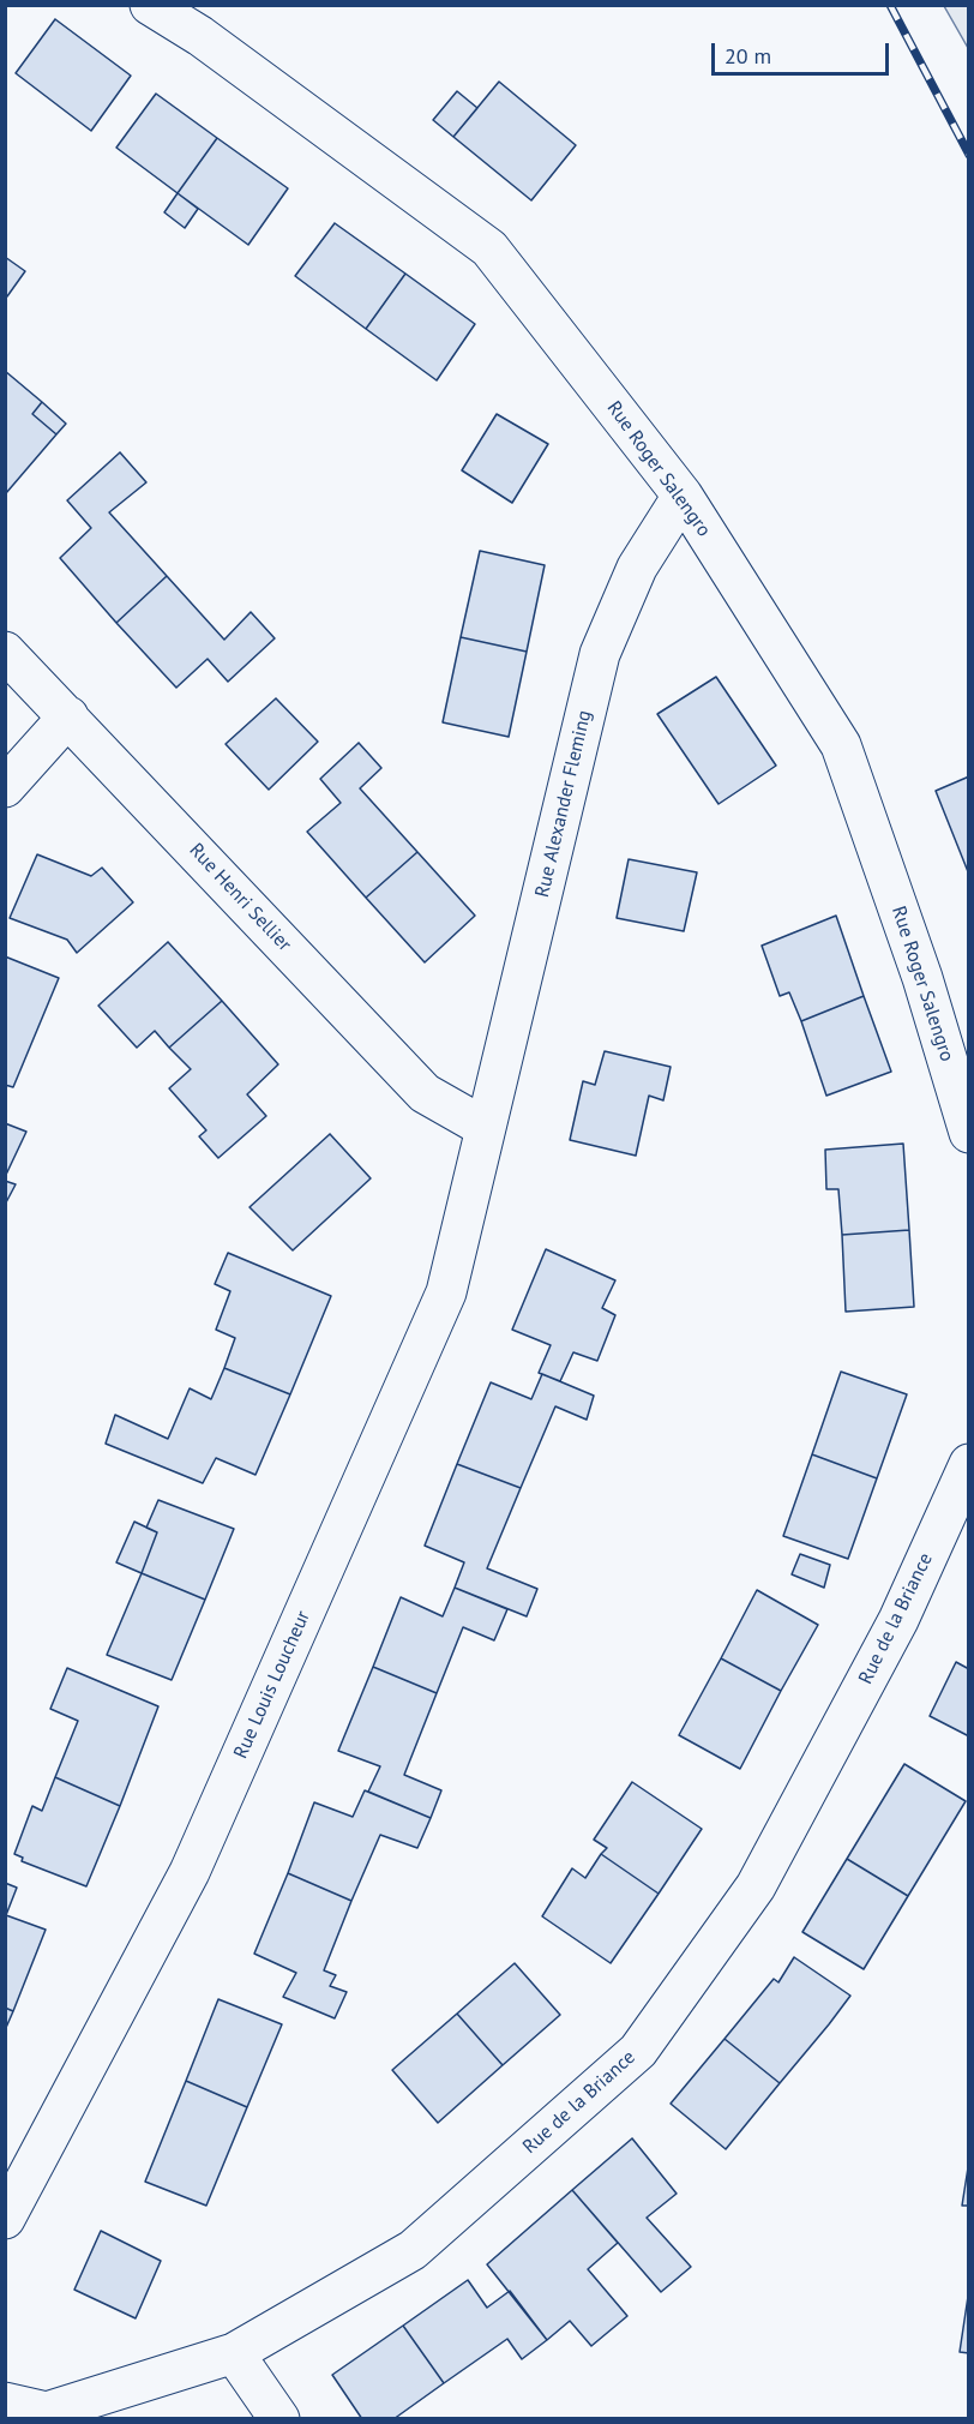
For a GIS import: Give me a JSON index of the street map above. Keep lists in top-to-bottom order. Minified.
{"streets":{"street":["Rue Roger Salengro","Rue Alexander Fleming","Rue Henri Sellier","Rue de la Briance","Rue Louis Loucheur"]},"crossings":[["Rue Roger Salengro","Rue Alexander Fleming"],["Rue Alexander Fleming","Rue Henri Sellier"],["Rue Alexander Fleming","Rue Louis Loucheur"],["Rue Henri Sellier","Rue Louis Loucheur"]],"scale_bar":"20 m"}
